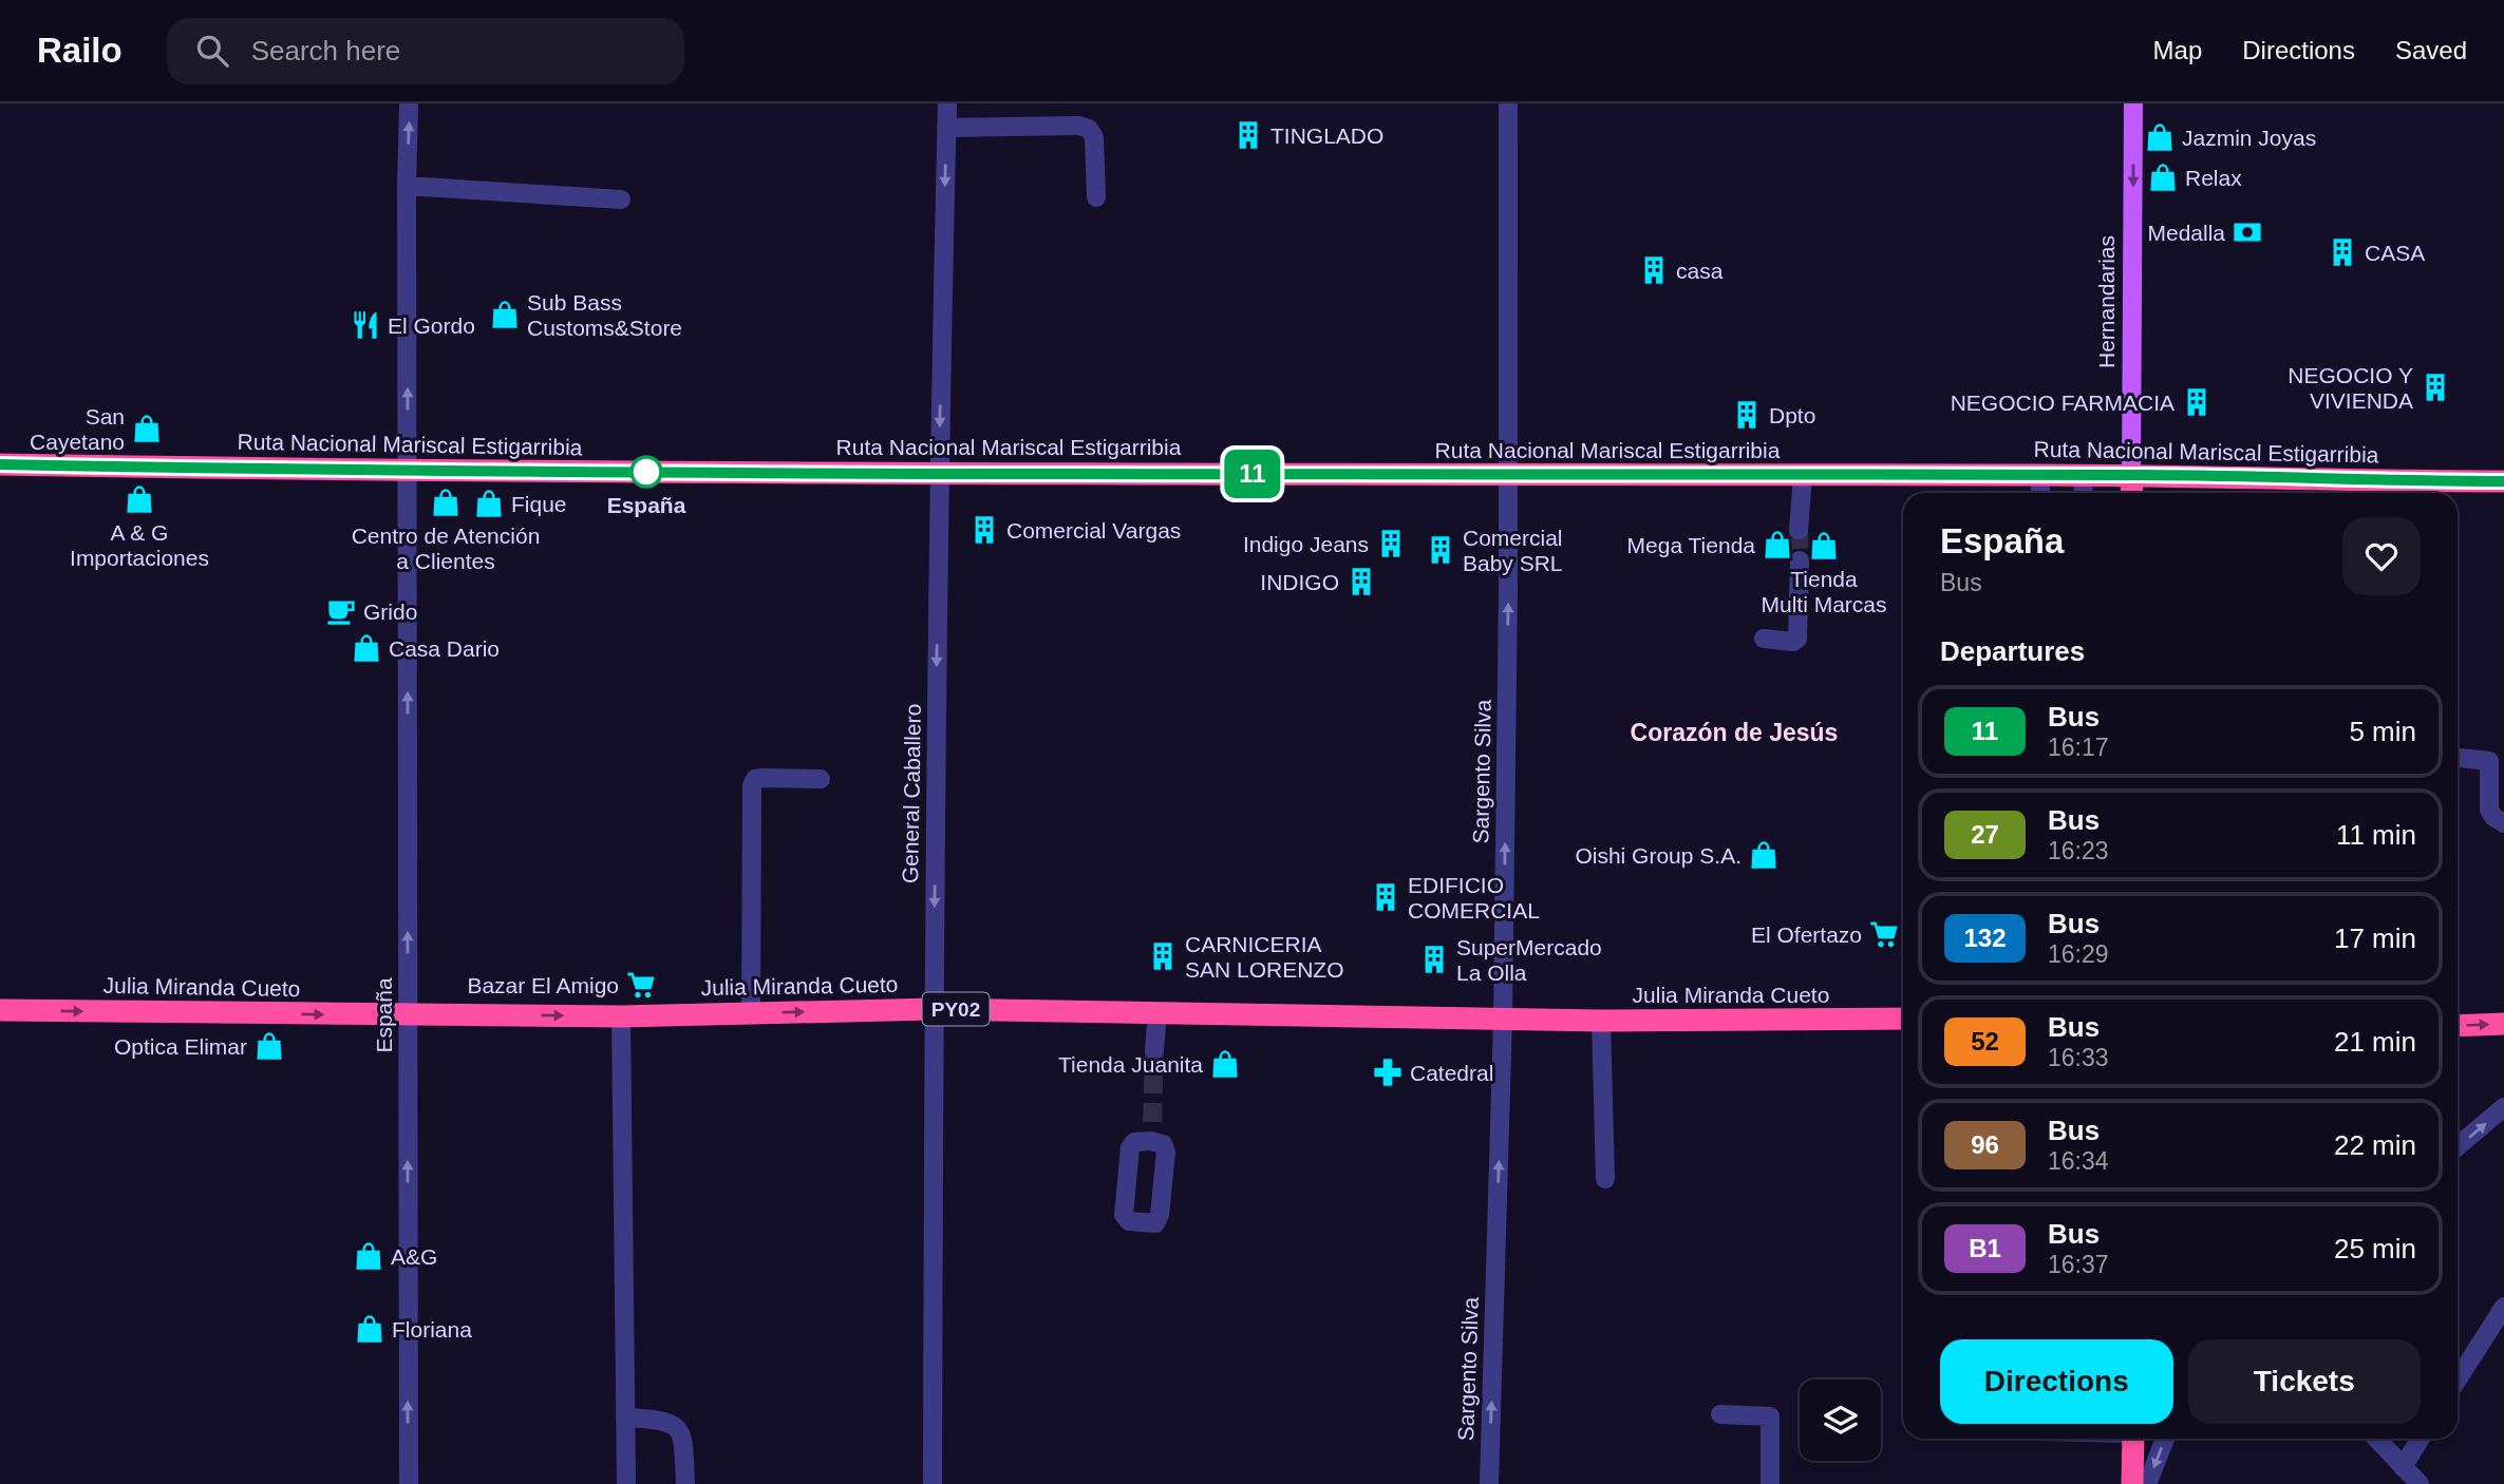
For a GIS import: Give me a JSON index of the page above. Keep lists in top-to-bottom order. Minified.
{"streets":{"highway":["Hernandarias","Ruta Nacional Mariscal Estigarribia","Julia Miranda Cueto","PY02"],"street":["Sargento Silva","General Caballero","España"]},"crossings":[["Hernandarias","Ruta Nacional Mariscal Estigarribia"],["Ruta Nacional Mariscal Estigarribia","Sargento Silva"],["Ruta Nacional Mariscal Estigarribia","General Caballero"],["Ruta Nacional Mariscal Estigarribia","España"],["Sargento Silva","Julia Miranda Cueto"],["General Caballero","Julia Miranda Cueto"],["Julia Miranda Cueto","España"]],"one_way":["Hernandarias","Sargento Silva","General Caballero","Julia Miranda Cueto","España"],"districts":["Corazón de Jesús"],"places":{"building":["TINGLADO","CASA","casa","NEGOCIO Y VIVIENDA","NEGOCIO FARMACIA","Dpto","Comercial Vargas","Indigo Jeans","Comercial Baby SRL","INDIGO","EDIFICIO COMERCIAL","CARNICERIA SAN LORENZO","SuperMercado La Olla"],"shop":["Jazmin Joyas","Relax","Sub Bass Customs&Store","San Cayetano","A & G Importaciones","Centro de Atención a Clientes","Fique","Mega Tienda","Tienda Multi Marcas","Casa Dario","Oishi Group S.A.","Optica Elimar","Tienda Juanita","A&G","Floriana"],"bank":["Medalla"],"restaurant":["El Gordo"],"other":["España"],"cafe":["Grido"],"supermarket":["El Ofertazo","Bazar El Amigo"],"pharmacy":["Catedral"]},"lines":["bus line 11"],"page":{"header":"Railo","search":"Search here","nav":["Map","Directions","Saved"],"on_map":"11","heading":[["España","Bus"],"Departures"],"list":[{"mark":"11","name":"Bus","note":"16:17","value":"5 min"},{"mark":"27","name":"Bus","note":"16:23","value":"11 min"},{"mark":"132","name":"Bus","note":"16:29","value":"17 min"},{"mark":"52","name":"Bus","note":"16:33","value":"21 min"},{"mark":"96","name":"Bus","note":"16:34","value":"22 min"},{"mark":"B1","name":"Bus","note":"16:37","value":"25 min"}],"buttons":["Directions","Tickets"]}}
